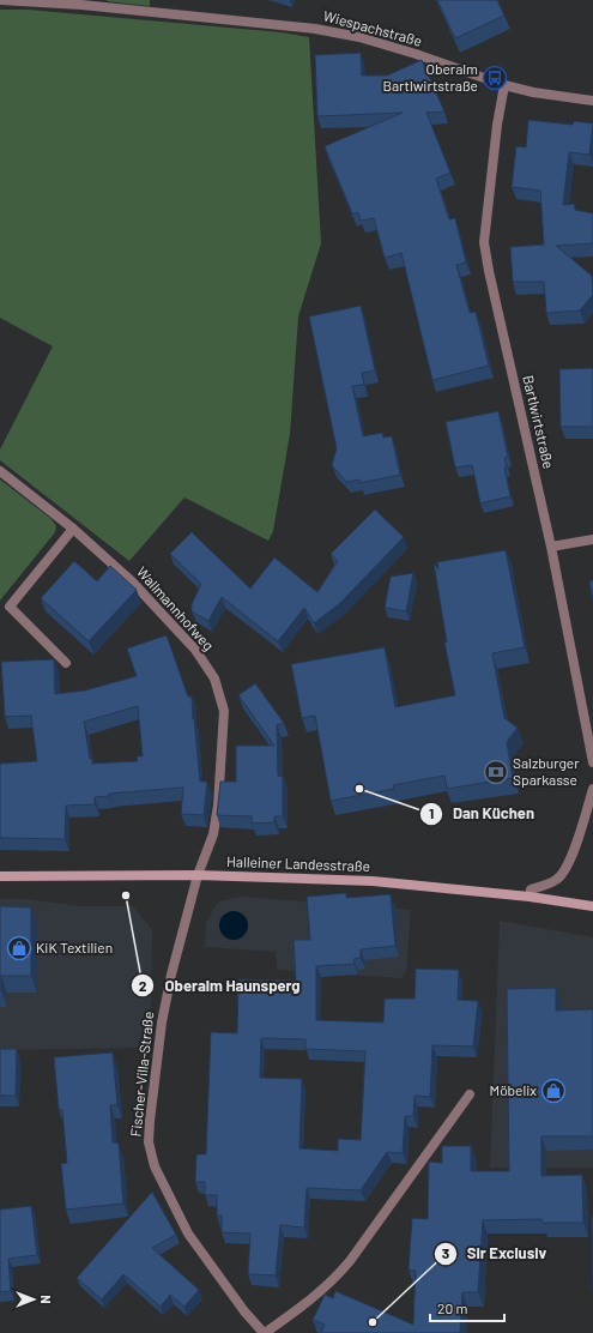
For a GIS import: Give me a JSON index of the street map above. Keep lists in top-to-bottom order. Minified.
{"streets":{"main road":["Halleiner Landesstraße"],"street":["Wiespachstraße","Bartlwirtstraße","Wallmannhofweg","Fischer-Villa-Straße"]},"crossings":[["Wiespachstraße","Bartlwirtstraße"],["Wallmannhofweg","Halleiner Landesstraße"],["Wallmannhofweg","Fischer-Villa-Straße"],["Halleiner Landesstraße","Fischer-Villa-Straße"]],"places":{"bus stop":["Oberalm Bartlwirtstraße"],"bank":["Salzburger Sparkasse"],"other":["Dan Küchen","Oberalm Haunsperg","Sir Exclusiv"],"shop":["KiK Textilien","Möbelix"]},"scale_bar":"20 m","north":"right"}
